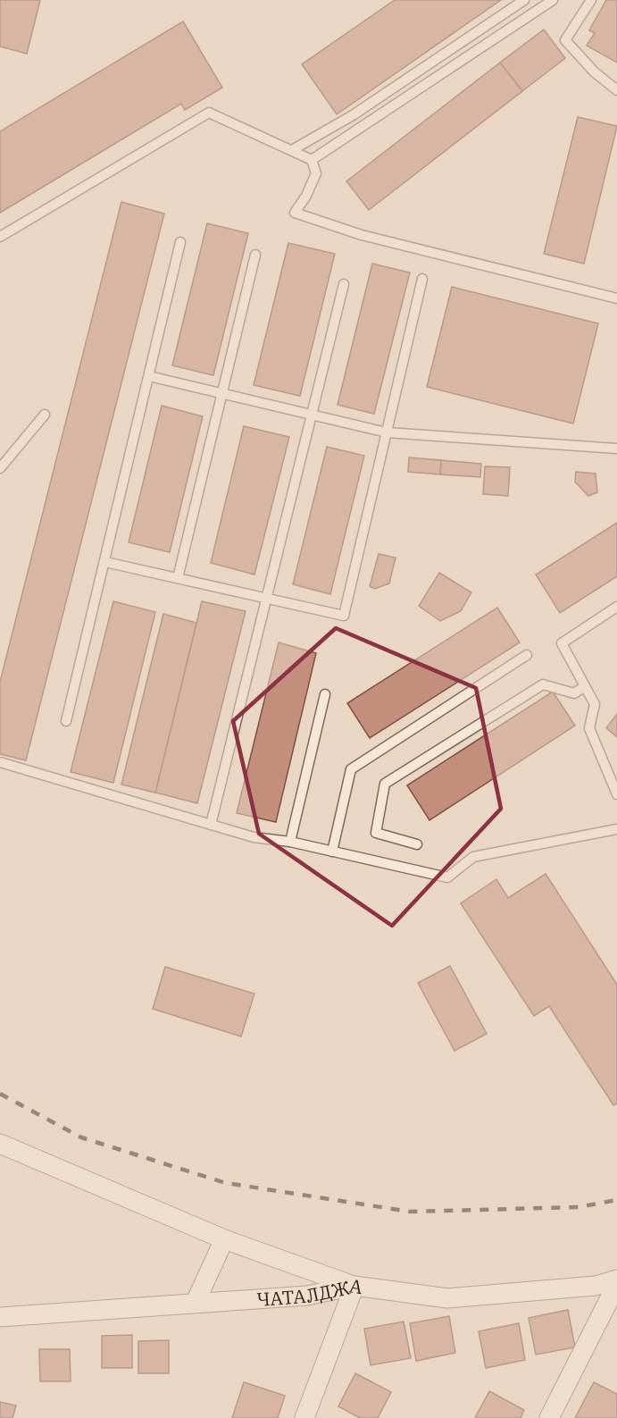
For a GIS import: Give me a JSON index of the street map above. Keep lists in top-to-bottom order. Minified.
{"streets":{"street":["ЧАТАЛДЖА"]}}
